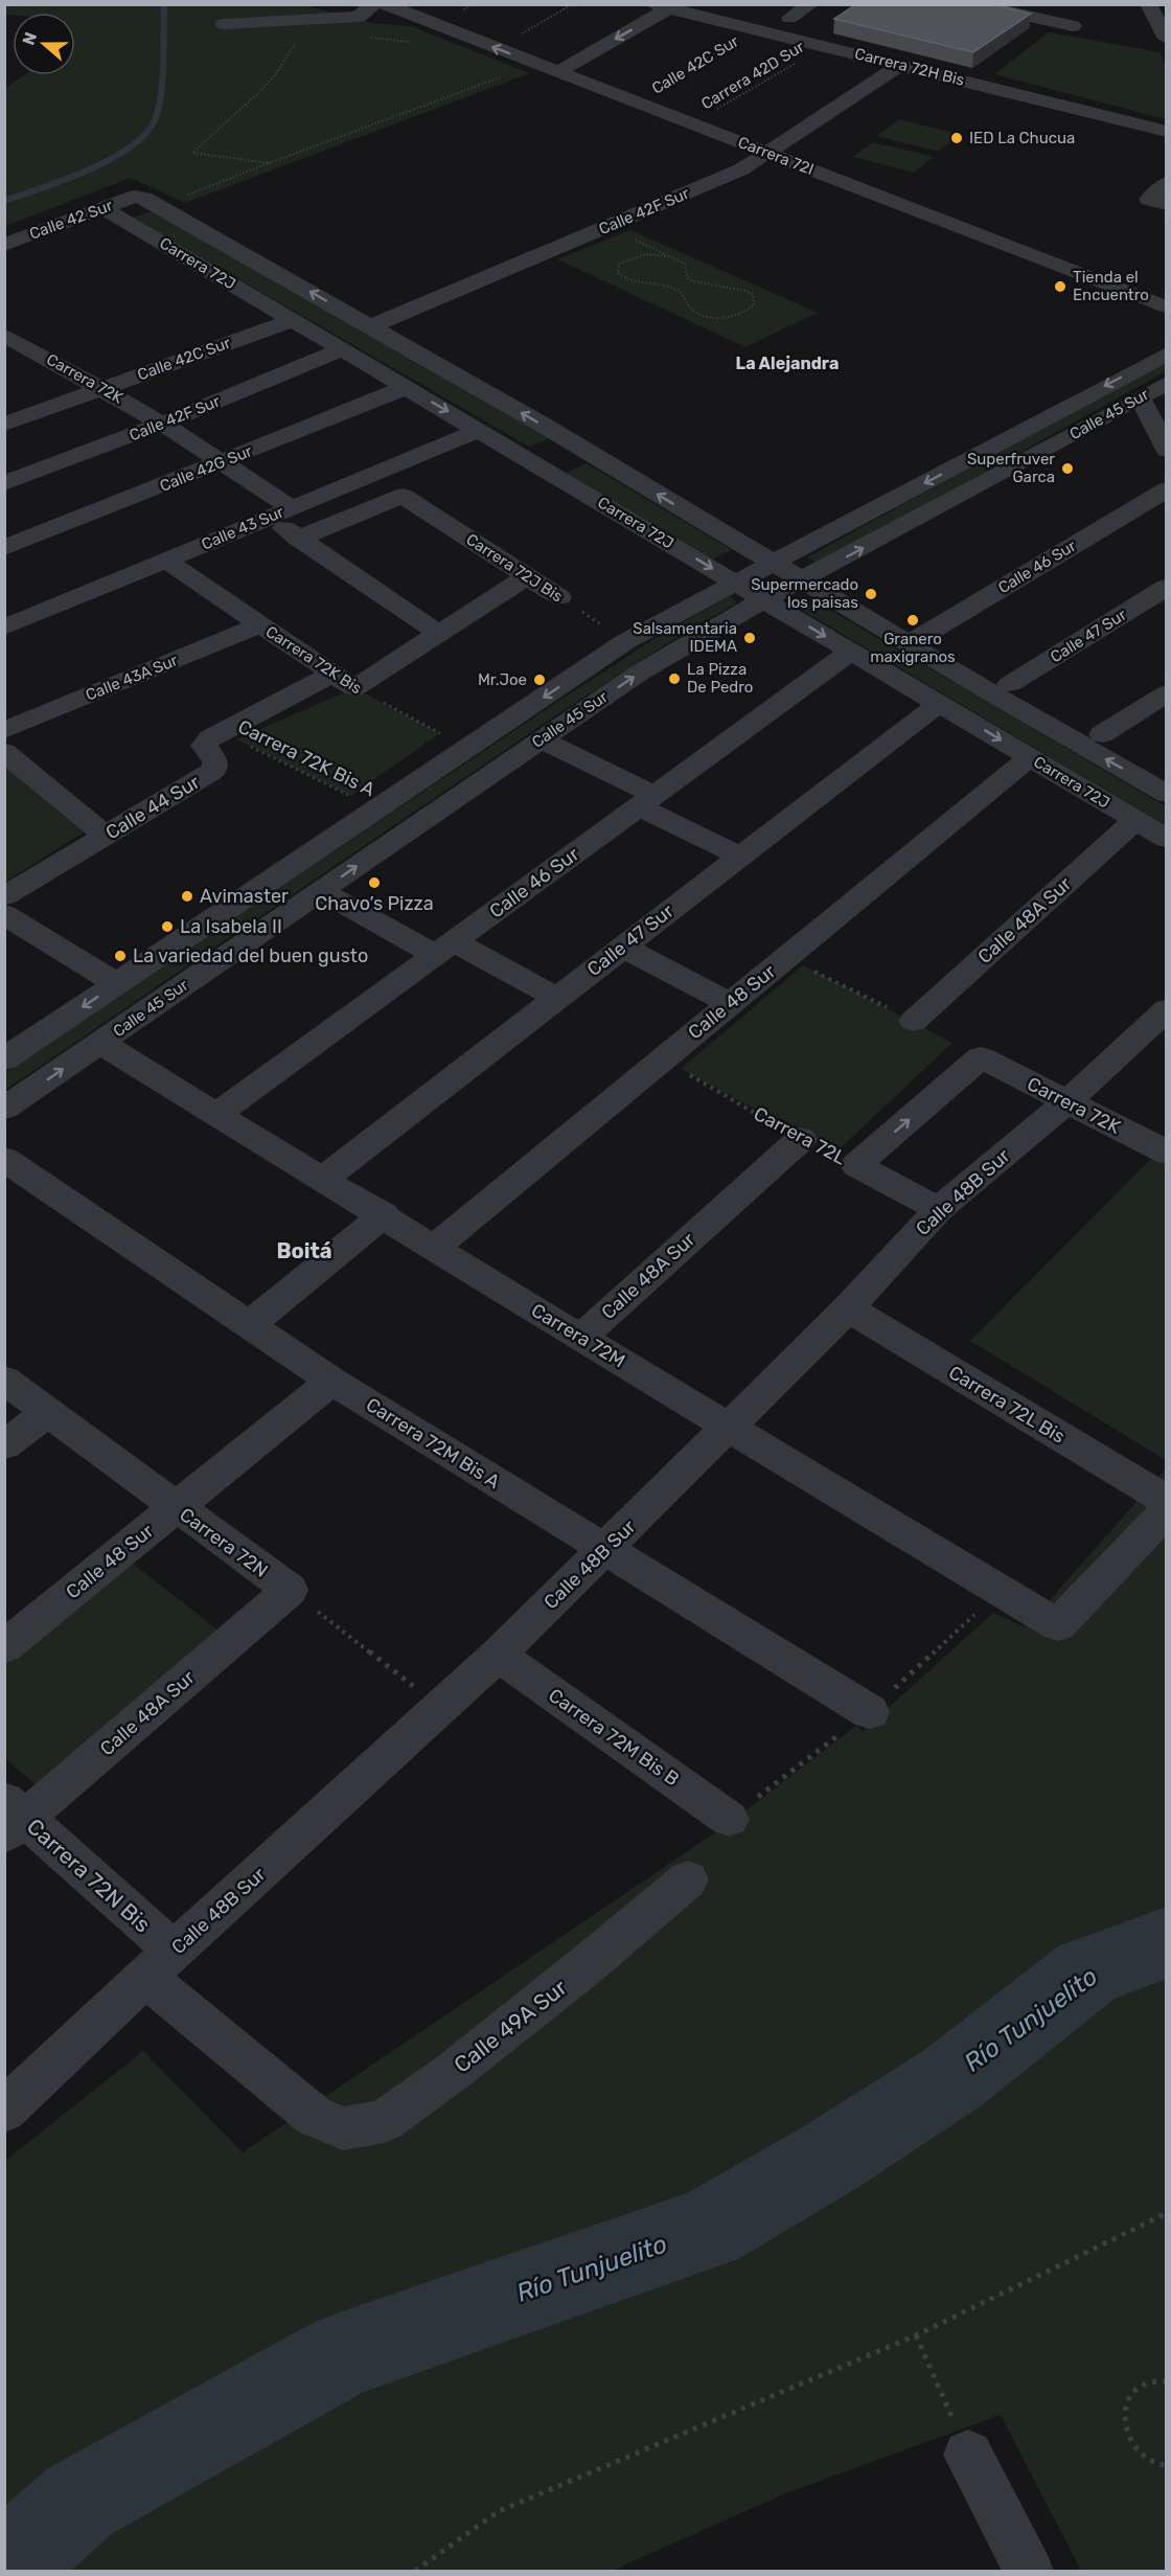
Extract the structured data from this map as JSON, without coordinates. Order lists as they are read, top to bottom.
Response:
{
  "streets": {
    "street": [
      "Calle 42C Sur",
      "Carrera 72H Bis",
      "Carrera 72I",
      "Calle 42F Sur",
      "Calle 42 Sur",
      "Carrera 72J",
      "Carrera 72K",
      "Calle 45 Sur",
      "Calle 42G Sur",
      "Calle 43 Sur",
      "Calle 46 Sur",
      "Carrera 72J Bis",
      "Calle 47 Sur",
      "Carrera 72K Bis",
      "Calle 43A Sur",
      "Calle 44 Sur",
      "Calle 48A Sur",
      "Calle 48 Sur",
      "Carrera 72L",
      "Calle 48B Sur",
      "Carrera 72M",
      "Carrera 72L Bis",
      "Carrera 72M Bis A",
      "Carrera 72N",
      "Carrera 72M Bis B",
      "Carrera 72N Bis",
      "Calle 49A Sur"
    ],
    "path": ["Carrera 42D Sur", "Carrera 72K Bis A"]
  },
  "crossings": [
    ["Calle 42C Sur", "Carrera 72H Bis"],
    ["Calle 42C Sur", "Carrera 72I"],
    ["Calle 42C Sur", "Carrera 72J"],
    ["Calle 42C Sur", "Carrera 72K"],
    ["Carrera 72H Bis", "Carrera 42D Sur"],
    ["Carrera 72H Bis", "Calle 42F Sur"],
    ["Carrera 42D Sur", "Carrera 72I"],
    ["Carrera 72I", "Calle 42F Sur"],
    ["Calle 42F Sur", "Carrera 72J"],
    ["Calle 42F Sur", "Carrera 72K"],
    ["Calle 42 Sur", "Carrera 72J"],
    ["Carrera 72J", "Calle 45 Sur"],
    ["Carrera 72J", "Calle 42G Sur"],
    ["Carrera 72J", "Calle 43 Sur"],
    ["Carrera 72J", "Calle 46 Sur"],
    ["Carrera 72J", "Calle 47 Sur"],
    ["Carrera 72J", "Calle 48A Sur"],
    ["Carrera 72J", "Calle 48 Sur"],
    ["Carrera 72K", "Calle 42G Sur"],
    ["Carrera 72K", "Calle 43 Sur"],
    ["Carrera 72K", "Carrera 72J Bis"],
    ["Carrera 72K", "Calle 44 Sur"],
    ["Carrera 72K", "Carrera 72L"],
    ["Carrera 72K", "Calle 48B Sur"],
    ["Calle 45 Sur", "Carrera 72J Bis"],
    ["Calle 45 Sur", "Carrera 72K Bis"],
    ["Calle 45 Sur", "Carrera 72K Bis A"],
    ["Calle 45 Sur", "Carrera 72M"],
    ["Calle 43 Sur", "Carrera 72K Bis"],
    ["Calle 46 Sur", "Carrera 72M"],
    ["Carrera 72J Bis", "Calle 44 Sur"],
    ["Calle 47 Sur", "Carrera 72M"],
    ["Carrera 72K Bis", "Calle 43A Sur"],
    ["Carrera 72K Bis", "Calle 44 Sur"],
    ["Carrera 72K Bis A", "Calle 44 Sur"],
    ["Calle 48A Sur", "Carrera 72L"],
    ["Calle 48A Sur", "Carrera 72M"],
    ["Calle 48A Sur", "Carrera 72N"],
    ["Calle 48A Sur", "Carrera 72N Bis"],
    ["Calle 48 Sur", "Carrera 72L"],
    ["Calle 48 Sur", "Carrera 72M"],
    ["Calle 48 Sur", "Carrera 72M Bis A"],
    ["Calle 48 Sur", "Carrera 72N"],
    ["Carrera 72L", "Calle 48B Sur"],
    ["Calle 48B Sur", "Carrera 72M"],
    ["Calle 48B Sur", "Carrera 72L Bis"],
    ["Calle 48B Sur", "Carrera 72M Bis A"],
    ["Calle 48B Sur", "Carrera 72M Bis B"],
    ["Calle 48B Sur", "Carrera 72N Bis"],
    ["Carrera 72N Bis", "Calle 49A Sur"]
  ],
  "districts": ["La Alejandra", "Boitá"],
  "water": ["Río Tunjuelito"],
  "places": [
    "IED La Chucua",
    "Tienda el Encuentro",
    "Superfruver Garca",
    "Supermercado los paisas",
    "Granero maxigranos",
    "Salsamentaria IDEMA",
    "La Pizza De Pedro",
    "Mr.Joe",
    "Chavo’s Pizza",
    "Avimaster",
    "La Isabela II",
    "La variedad del buen gusto"
  ],
  "north": "left"
}
